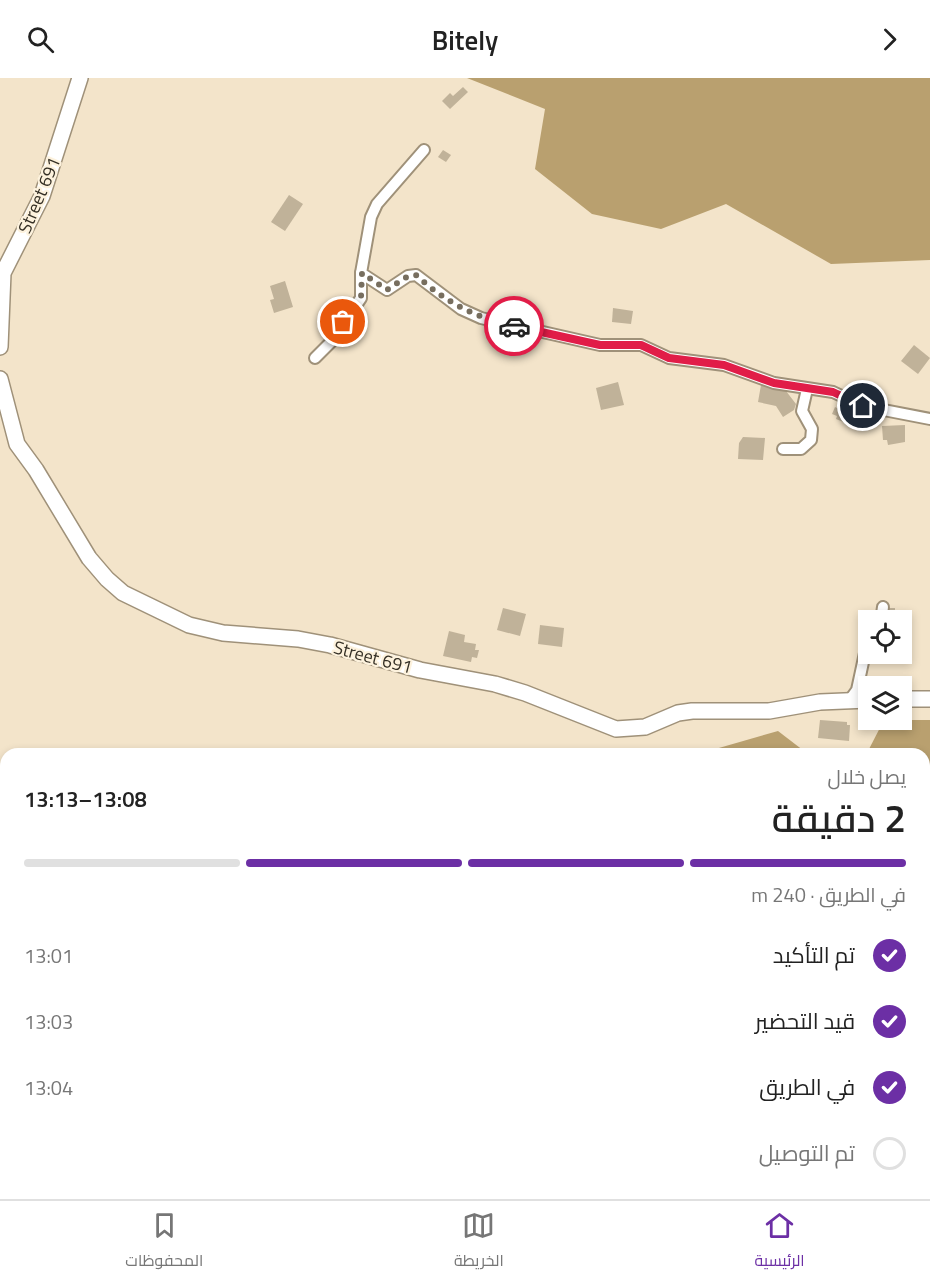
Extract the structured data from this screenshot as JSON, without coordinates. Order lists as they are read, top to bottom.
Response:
{
  "streets": {
    "main road": ["Street 691"]
  },
  "page": {
    "header": "Bitely",
    "heading": ["2 دقيقة", "يصل خلال", "13:08–13:13"],
    "bar": "في الطريق · 240 m",
    "list": [
      ["تم التأكيد", "13:01"],
      ["قيد التحضير", "13:03"],
      ["في الطريق", "13:04"],
      "تم التوصيل"
    ],
    "tabs": ["الرئيسية", "الخريطة", "المحفوظات"]
  }
}
